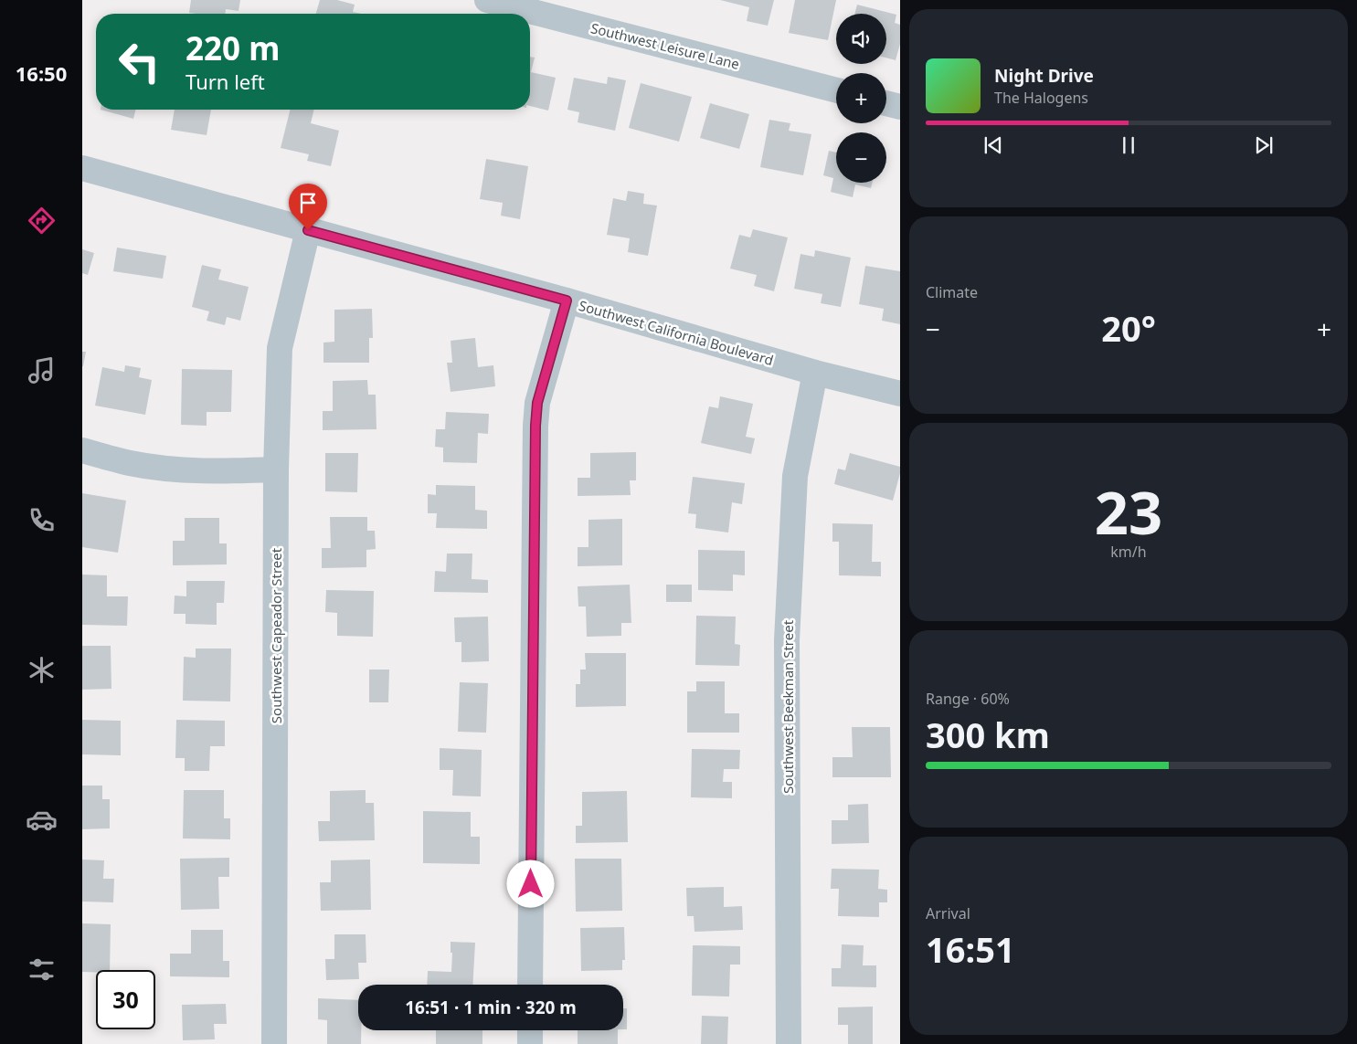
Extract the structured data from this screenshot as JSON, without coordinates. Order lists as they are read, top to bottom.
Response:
{
  "streets": {
    "street": [
      "Southwest Leisure Lane",
      "Southwest California Boulevard",
      "Southwest Capeador Street",
      "Southwest Beekman Street"
    ]
  },
  "crossings": [
    ["Southwest California Boulevard", "Southwest Capeador Street"],
    ["Southwest California Boulevard", "Southwest Beekman Street"]
  ],
  "page": {
    "tabs": "16:50",
    "map_buttons": ["+", "−"],
    "turn": ["220 m", "Turn left"],
    "song": ["Night Drive", "The Halogens"],
    "tile": [
      "Climate",
      ["23", "km/h"],
      ["Range · 60%", "300 km"],
      ["Arrival", "16:51"]
    ],
    "heat": ["−", "20°", "+"],
    "limit": "30",
    "trip": "16:51 · 1 min · 320 m"
  }
}
